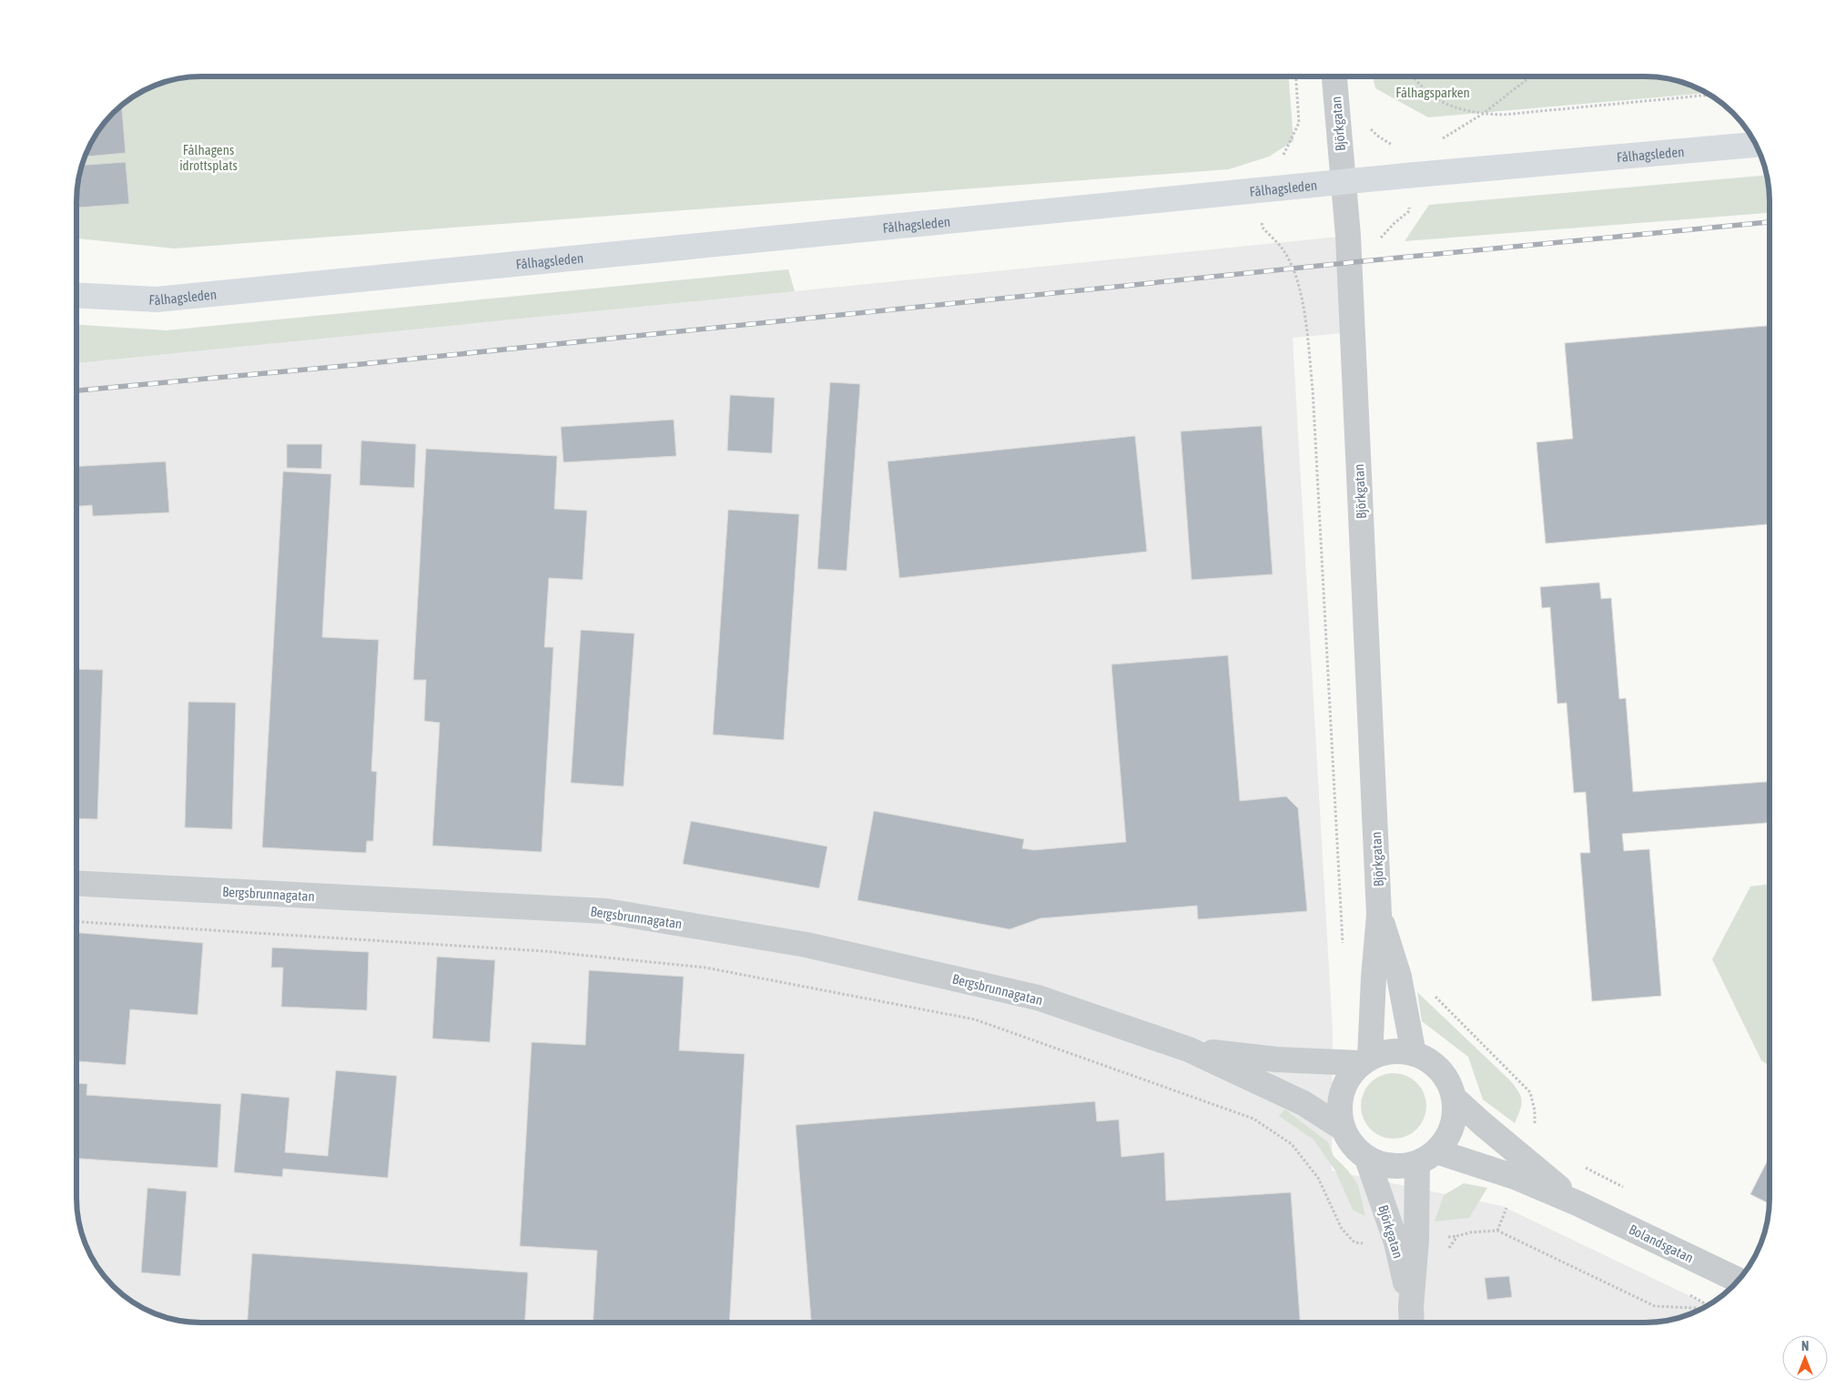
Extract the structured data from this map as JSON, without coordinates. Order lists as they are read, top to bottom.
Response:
{
  "streets": {
    "main road": ["Fålhagsleden"],
    "street": ["Björkgatan", "Bergsbrunnagatan", "Bolandsgatan"]
  },
  "crossings": [
    ["Björkgatan", "Fålhagsleden"],
    ["Björkgatan", "Bergsbrunnagatan"],
    ["Björkgatan", "Bolandsgatan"],
    ["Bergsbrunnagatan", "Bolandsgatan"]
  ],
  "parks": ["Fålhagsparken", "Fålhagens idrottsplats"],
  "north": "top"
}
